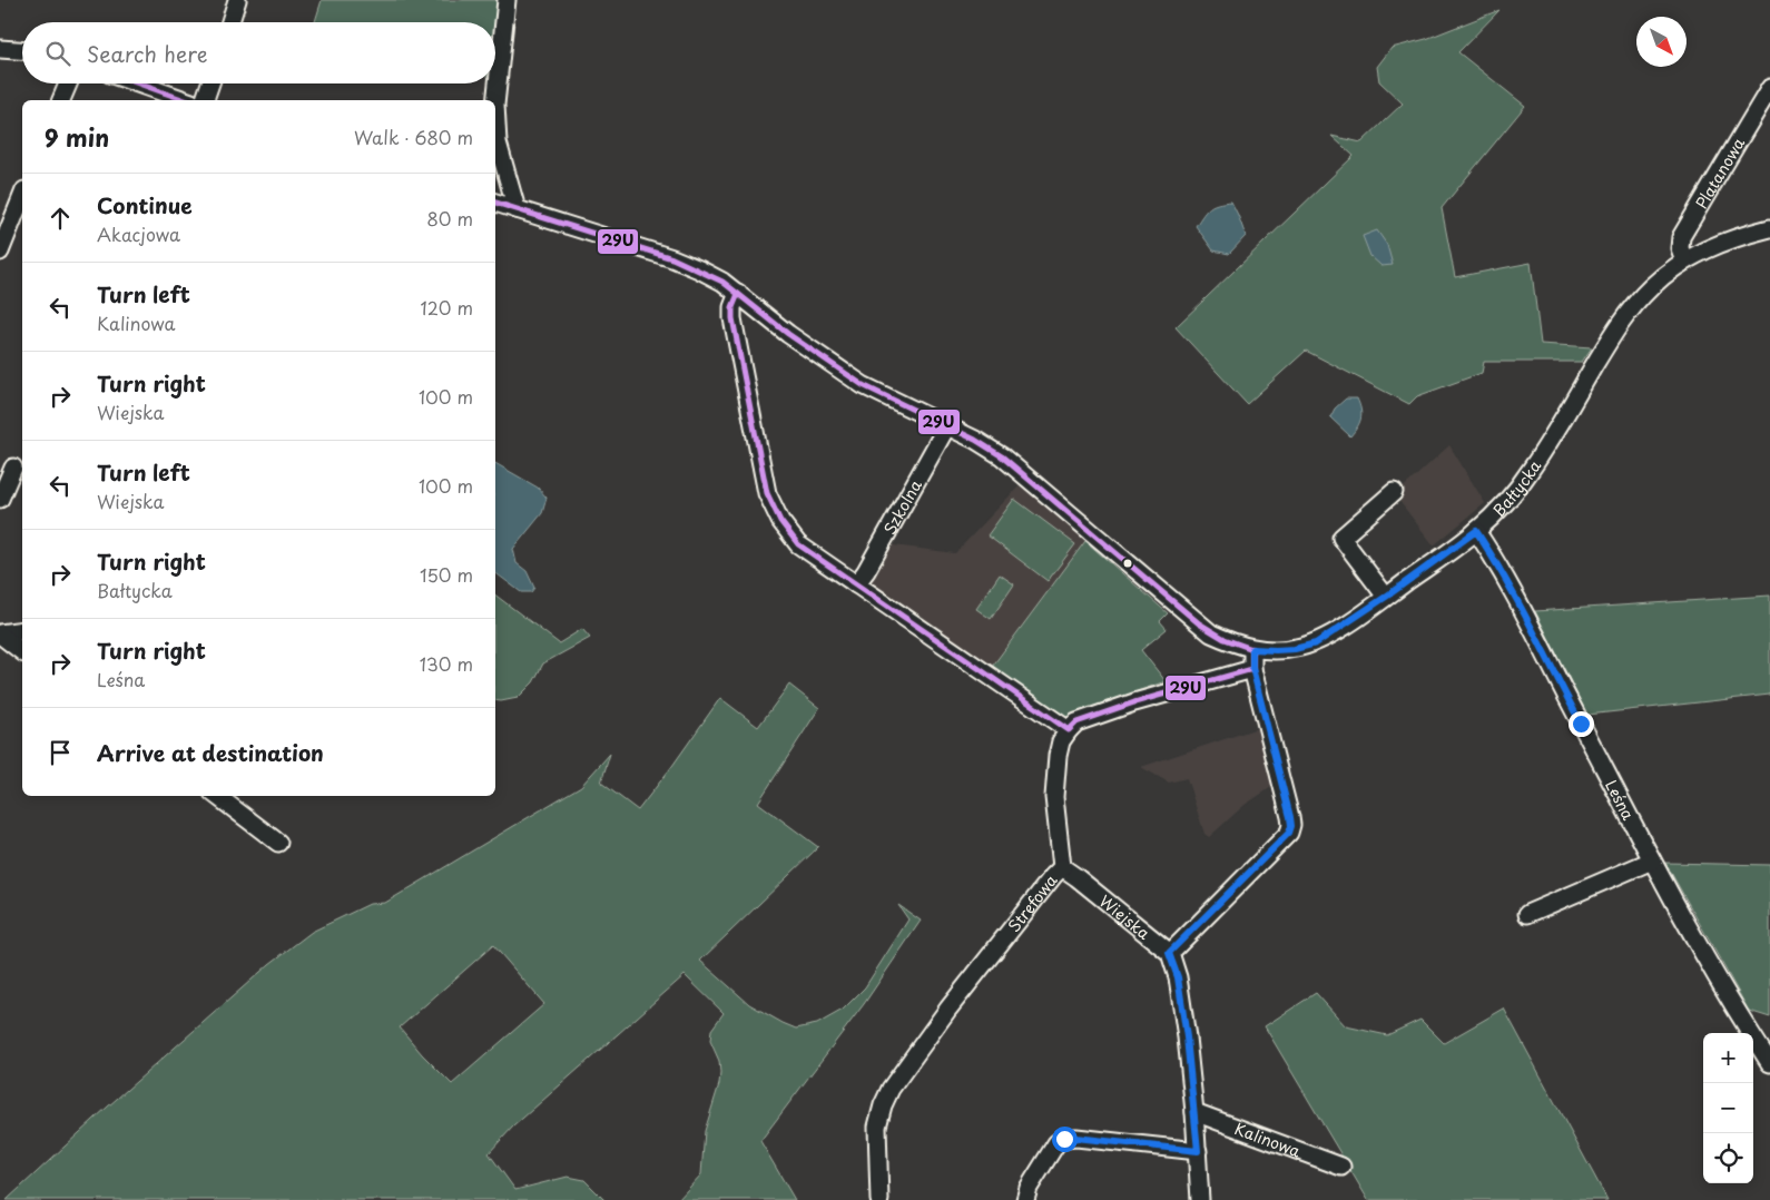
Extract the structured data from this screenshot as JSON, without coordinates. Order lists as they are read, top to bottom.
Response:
{
  "streets": {
    "street": [
      "Platanowa",
      "Bałtycka",
      "Szkolna",
      "Leśna",
      "Strefowa",
      "Wiejska",
      "Kalinowa"
    ]
  },
  "crossings": [
    ["Platanowa", "Bałtycka"],
    ["Bałtycka", "Szkolna"],
    ["Bałtycka", "Leśna"],
    ["Strefowa", "Wiejska"]
  ],
  "lines": ["transit line 29U"],
  "north": "bottom right",
  "page": {
    "search": "Search here",
    "heading": ["9 min", "Walk · 680 m"],
    "list": [
      ["Continue", "Akacjowa", "80 m"],
      ["Turn left", "Kalinowa", "120 m"],
      ["Turn right", "Wiejska", "100 m"],
      ["Turn left", "Wiejska", "100 m"],
      ["Turn right", "Bałtycka", "150 m"],
      ["Turn right", "Leśna", "130 m"],
      "Arrive at destination"
    ],
    "map_buttons": ["+", "−"]
  }
}
